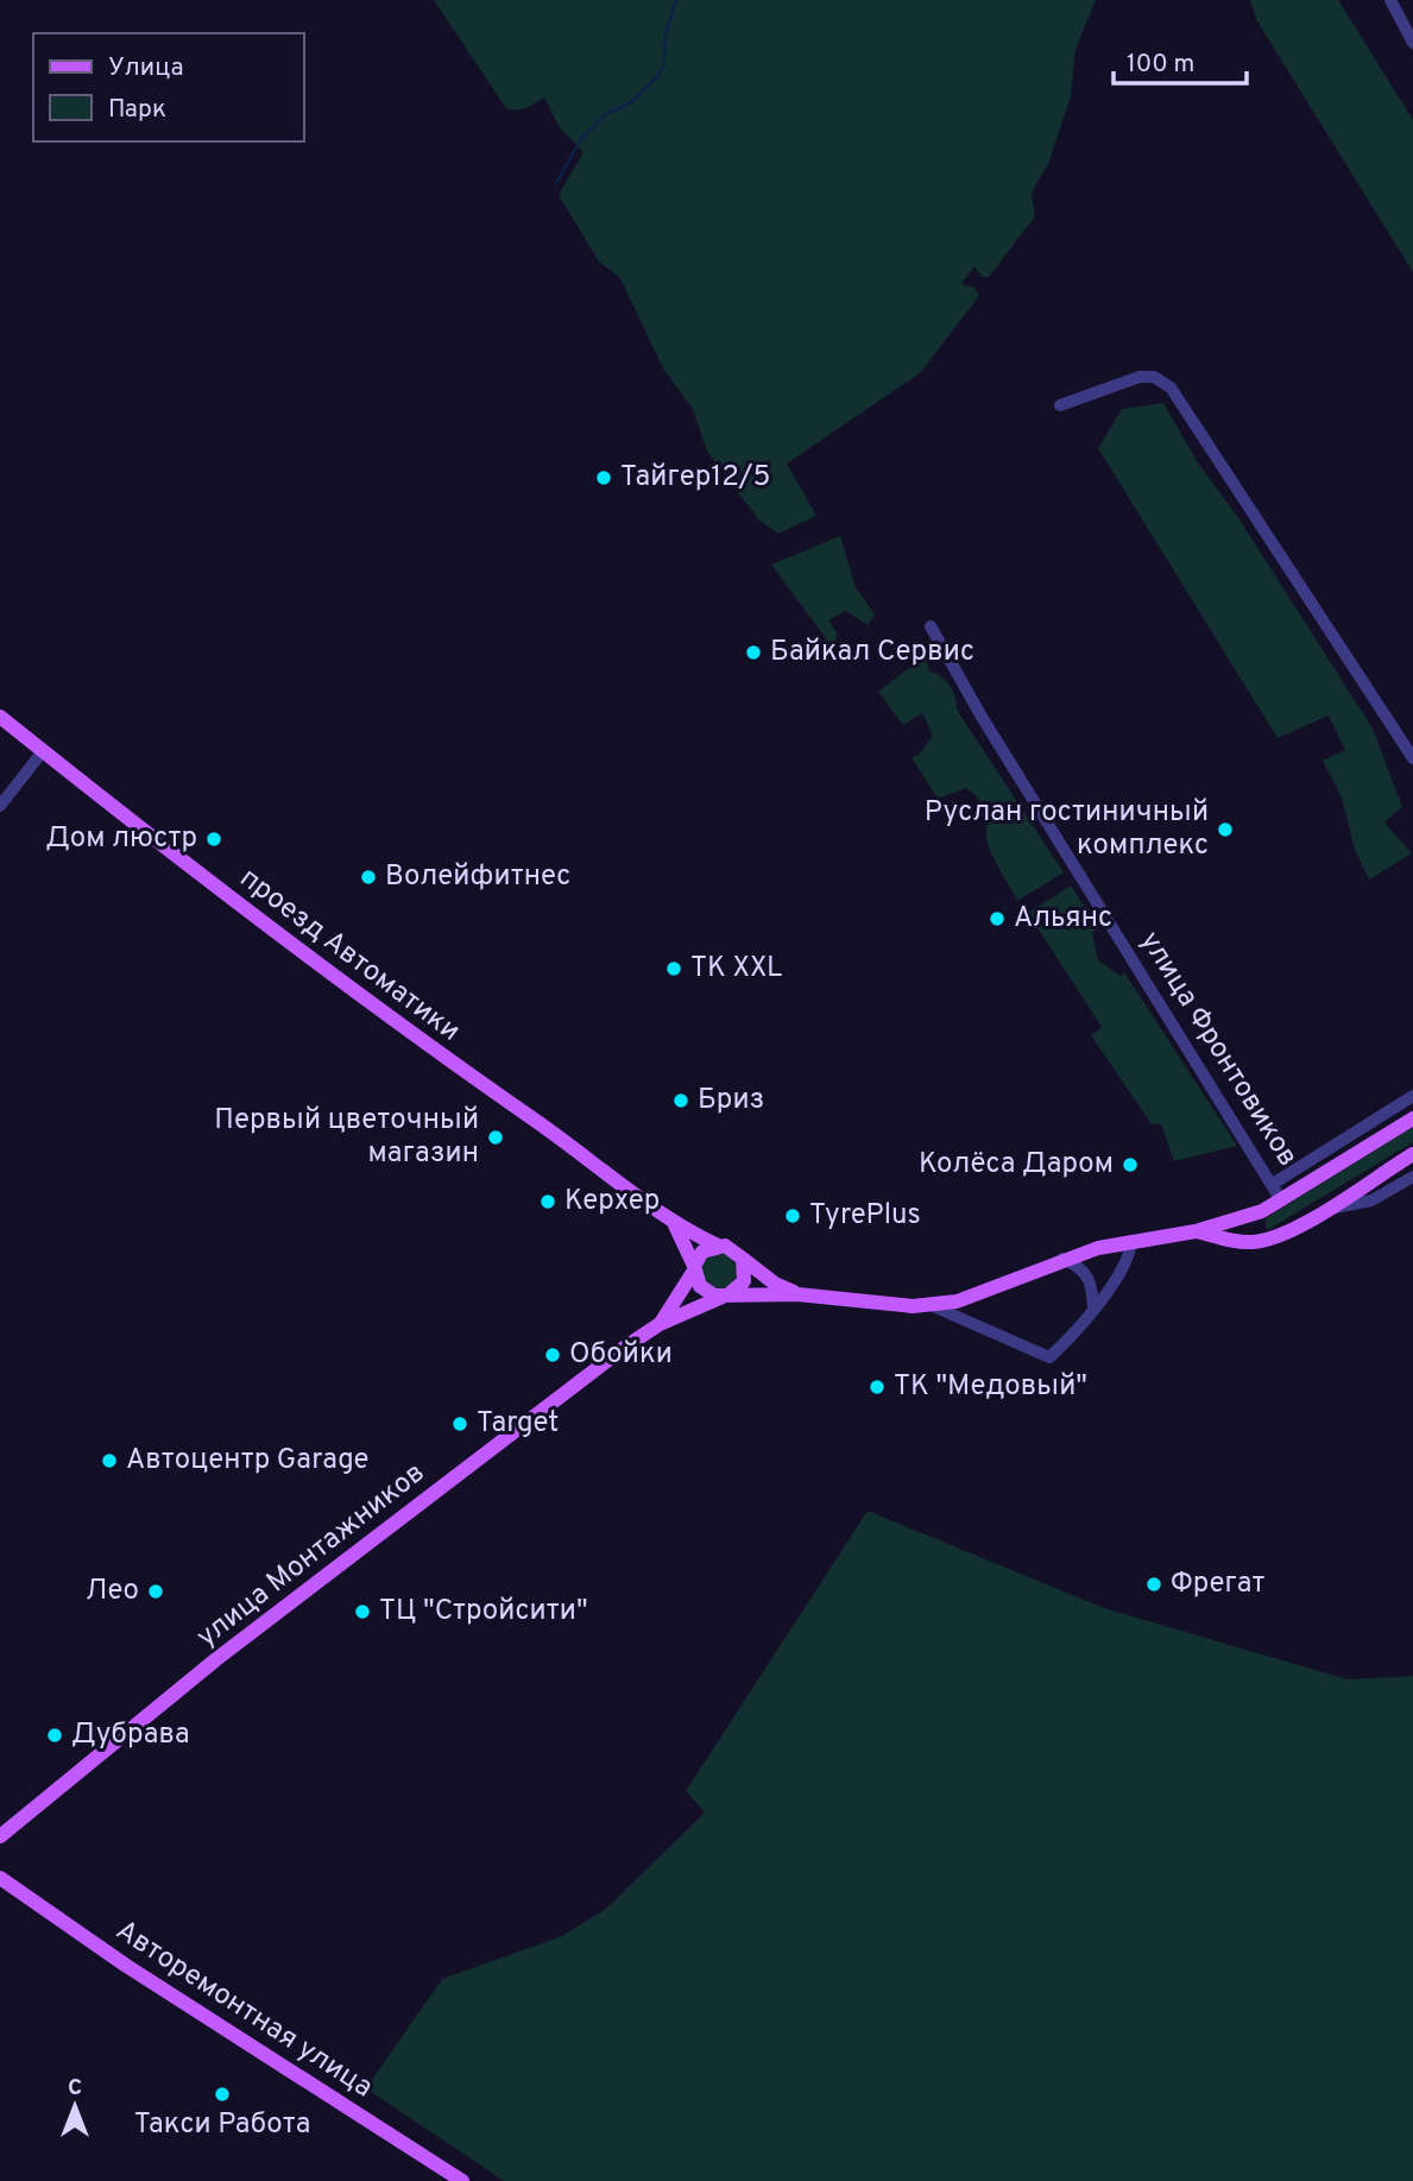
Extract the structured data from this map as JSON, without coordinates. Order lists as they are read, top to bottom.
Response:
{
  "streets": {
    "main road": ["проезд Автоматики", "улица Монтажников", "Авторемонтная улица"],
    "street": ["улица Фронтовиков"]
  },
  "crossings": [
    ["проезд Автоматики", "улица Монтажников"],
    ["улица Фронтовиков", "улица Монтажников"]
  ],
  "places": [
    "Тайгер12/5",
    "Байкал Сервис",
    "Руслан гостиничный комплекс",
    "Дом люстр",
    "Волейфитнес",
    "Альянс",
    "ТК XXL",
    "Бриз",
    "Первый цветочный магазин",
    "Колёса Даром",
    "Керхер",
    "TyrePlus",
    "Обойки",
    "ТК \"Медовый\"",
    "Target",
    "Автоцентр Garage",
    "Фрегат",
    "Лео",
    "ТЦ \"Стройсити\"",
    "Дубрава",
    "Такси Работа"
  ],
  "legend": ["Улица", "Парк"],
  "scale_bar": "100 m",
  "north": "top"
}
